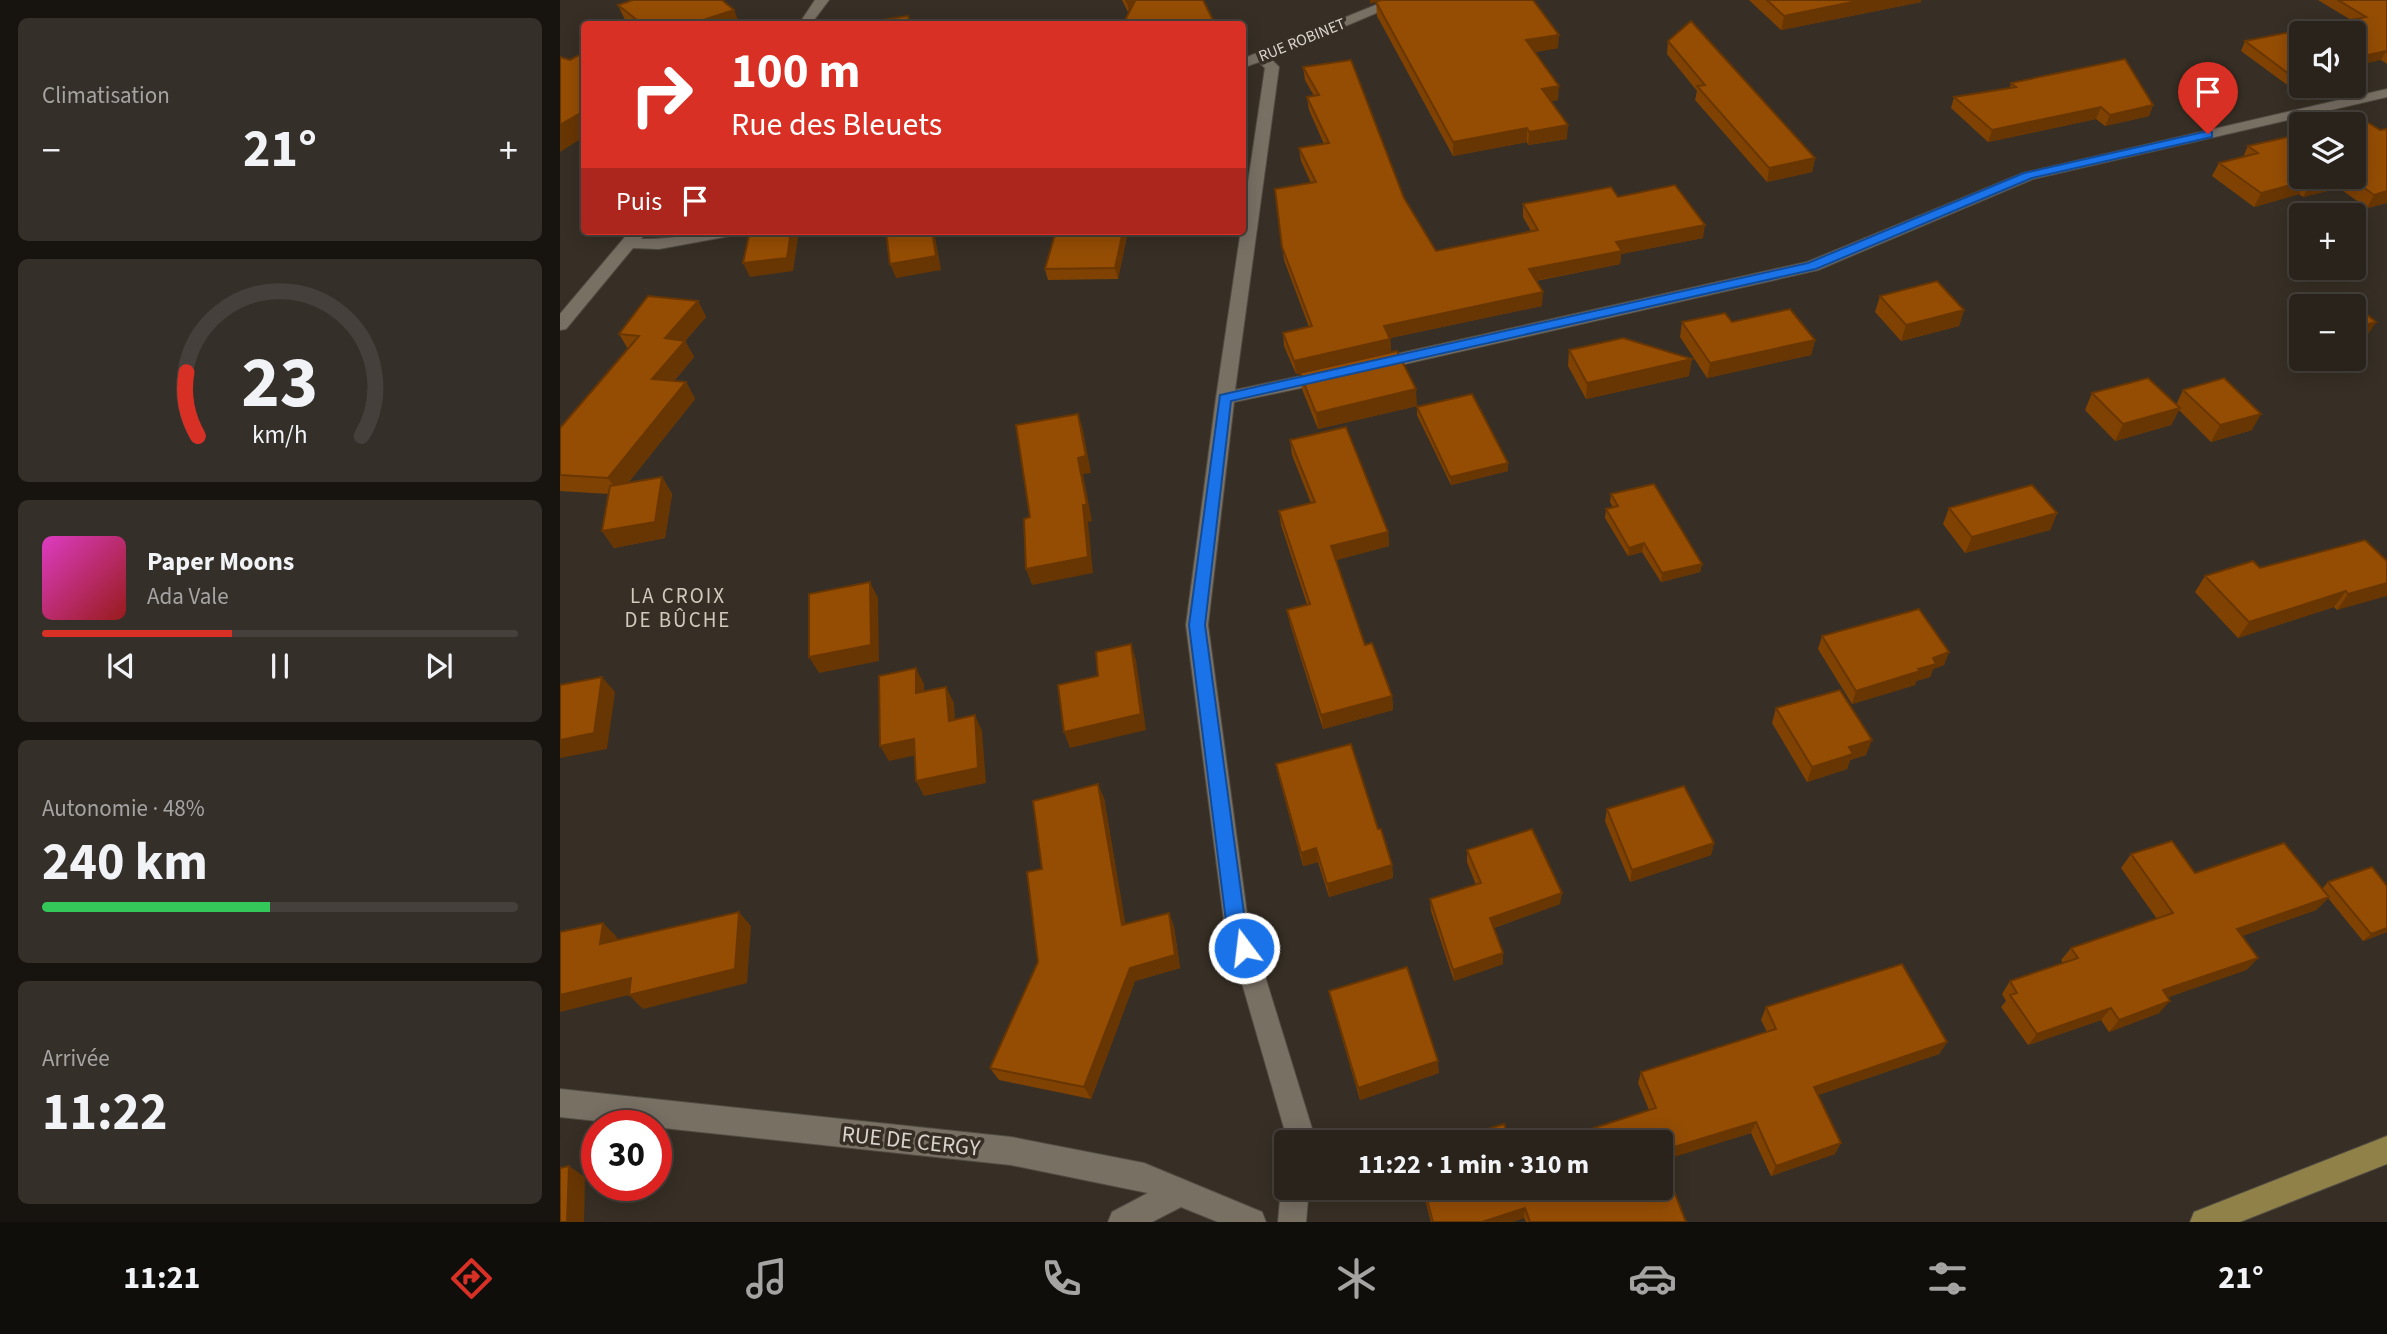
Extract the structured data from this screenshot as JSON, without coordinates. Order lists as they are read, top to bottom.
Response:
{
  "streets": {
    "street": ["RUE ROBINET", "RUE DE CERGY"]
  },
  "districts": ["LA CROIX DE BÛCHE"],
  "page": {
    "tile": [
      "Climatisation",
      ["Autonomie · 48%", "240 km"],
      ["Arrivée", "11:22"]
    ],
    "map_buttons": ["+", "−"],
    "turn": ["100 m", "Rue des Bleuets"],
    "heat": ["−", "21°", "+"],
    "then": "Puis",
    "song": ["Paper Moons", "Ada Vale"],
    "limit": "30",
    "trip": "11:22 · 1 min · 310 m",
    "tabs": ["11:21", "21°"],
    "gauge": ["23", "km/h"]
  }
}
